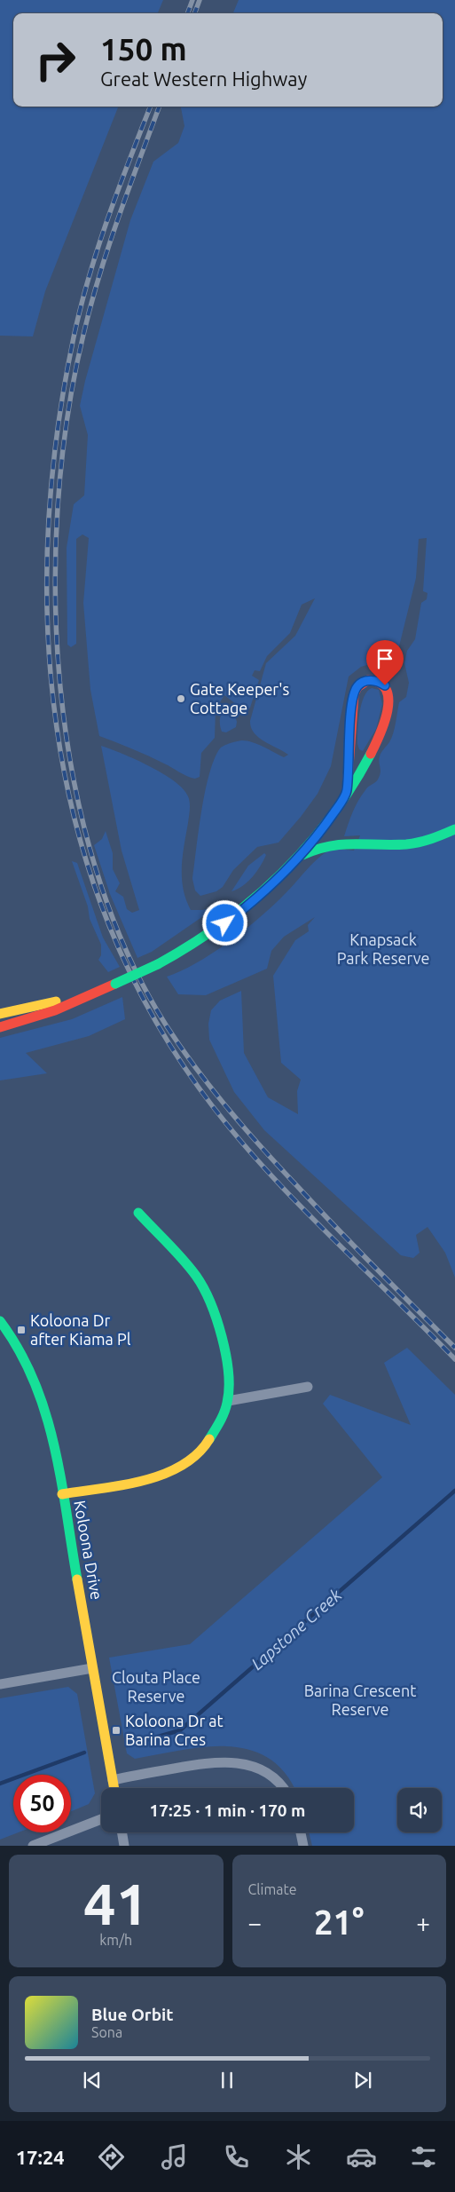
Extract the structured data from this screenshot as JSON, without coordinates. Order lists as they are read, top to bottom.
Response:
{
  "streets": {
    "street": ["Koloona Drive"]
  },
  "water": ["Lapstone Creek"],
  "parks": ["Knapsack Park Reserve", "Clouta Place Reserve", "Barina Crescent Reserve"],
  "places": {
    "other": ["Gate Keeper's Cottage"],
    "transit": ["Koloona Dr after Kiama Pl", "Koloona Dr at Barina Cres"]
  },
  "page": {
    "turn": ["150 m", "Great Western Highway"],
    "limit": "50",
    "trip": "17:25 · 1 min · 170 m",
    "tile": [
      ["41", "km/h"],
      "Climate"
    ],
    "heat": ["−", "21°", "+"],
    "song": ["Blue Orbit", "Sona"],
    "tabs": "17:24"
  }
}
